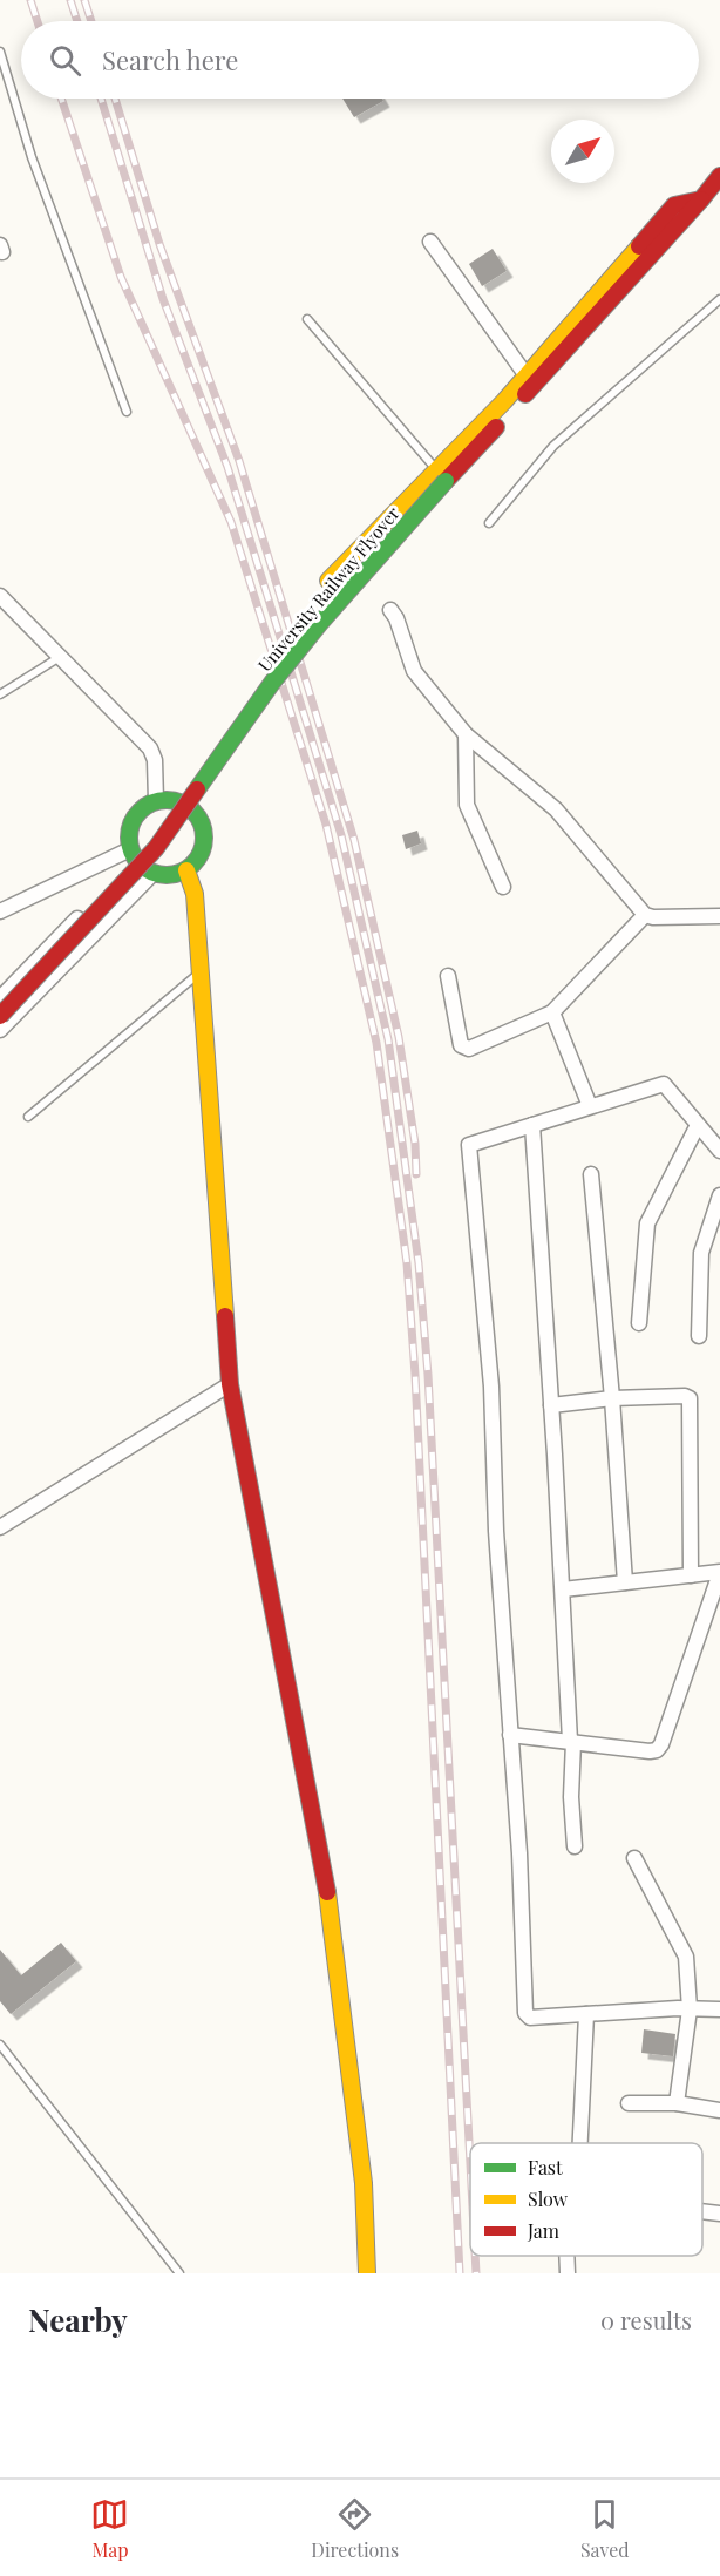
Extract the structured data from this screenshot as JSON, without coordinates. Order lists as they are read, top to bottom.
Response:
{
  "streets": {
    "street": ["University Railway Flyover"]
  },
  "legend": ["Fast", "Slow", "Jam"],
  "north": "top right",
  "page": {
    "search": "Search here",
    "heading": ["Nearby", "0 results"],
    "nav": ["Map", "Directions", "Saved"]
  }
}
